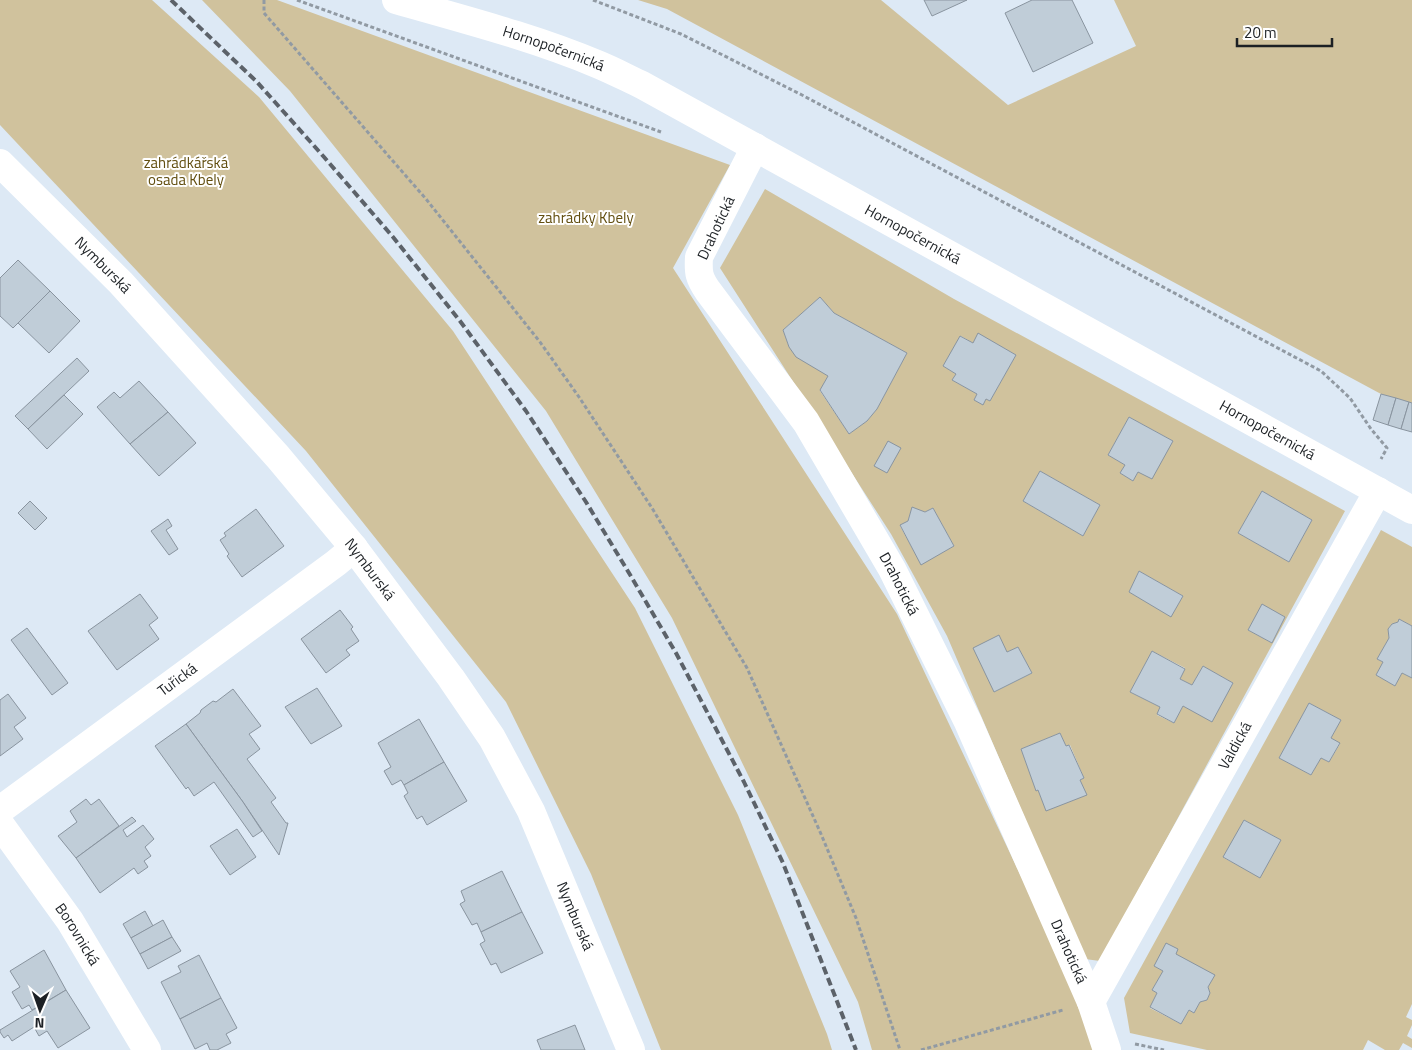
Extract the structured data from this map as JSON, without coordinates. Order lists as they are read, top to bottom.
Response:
{
  "streets": {
    "street": [
      "Hornopočernická",
      "Drahotická",
      "Nymburská",
      "Tuřická",
      "Valdická",
      "Borovnická"
    ]
  },
  "crossings": [
    ["Hornopočernická", "Drahotická"],
    ["Hornopočernická", "Valdická"],
    ["Drahotická", "Valdická"],
    ["Nymburská", "Tuřická"]
  ],
  "parks": ["zahrádkářská osada Kbely", "zahrádky Kbely"],
  "scale_bar": "20 m",
  "north": "bottom"
}
